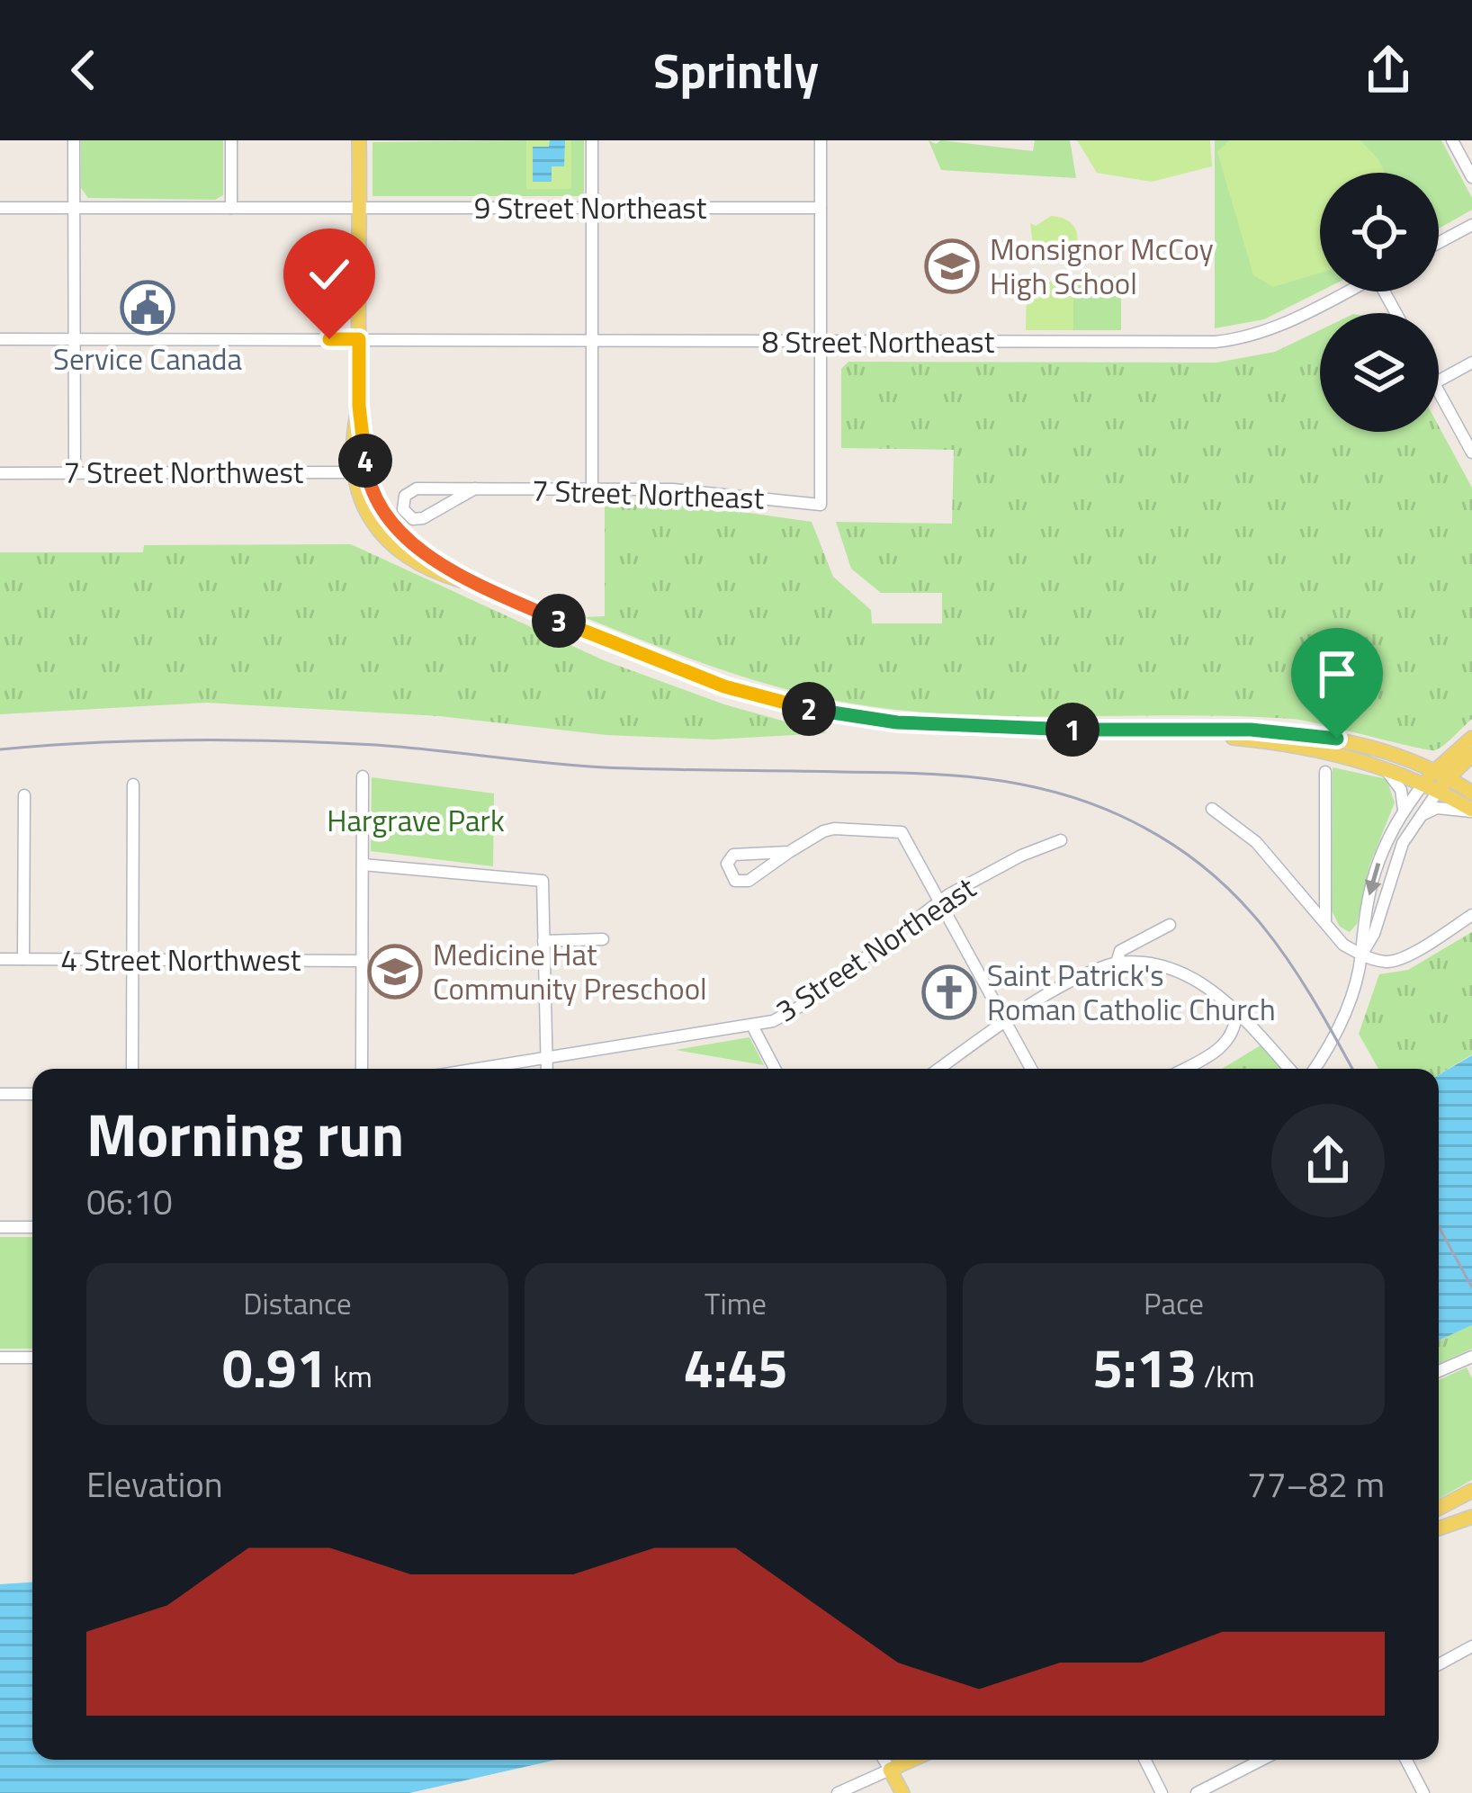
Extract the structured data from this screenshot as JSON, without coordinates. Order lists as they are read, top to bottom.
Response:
{
  "streets": {
    "street": [
      "9 Street Northeast",
      "8 Street Northeast",
      "7 Street Northwest",
      "7 Street Northeast",
      "3 Street Northeast",
      "4 Street Northwest"
    ]
  },
  "crossings": [
    ["8 Street Northeast", "7 Street Northeast"]
  ],
  "parks": ["Hargrave Park"],
  "places": {
    "school or university": ["Monsignor McCoy High School", "Medicine Hat Community Preschool"],
    "public building": ["Service Canada"],
    "church": ["Saint Patrick's Roman Catholic Church"]
  },
  "page": {
    "header": "Sprintly",
    "pins": [
      "4",
      "3",
      "2",
      "1"
    ],
    "heading": ["Morning run", "06:10"],
    "stats": [
      ["Distance", "0.91 km"],
      ["Time", "4:45"],
      ["Pace", "5:13 /km"]
    ],
    "chart": ["Elevation", "77–82 m"]
  }
}
